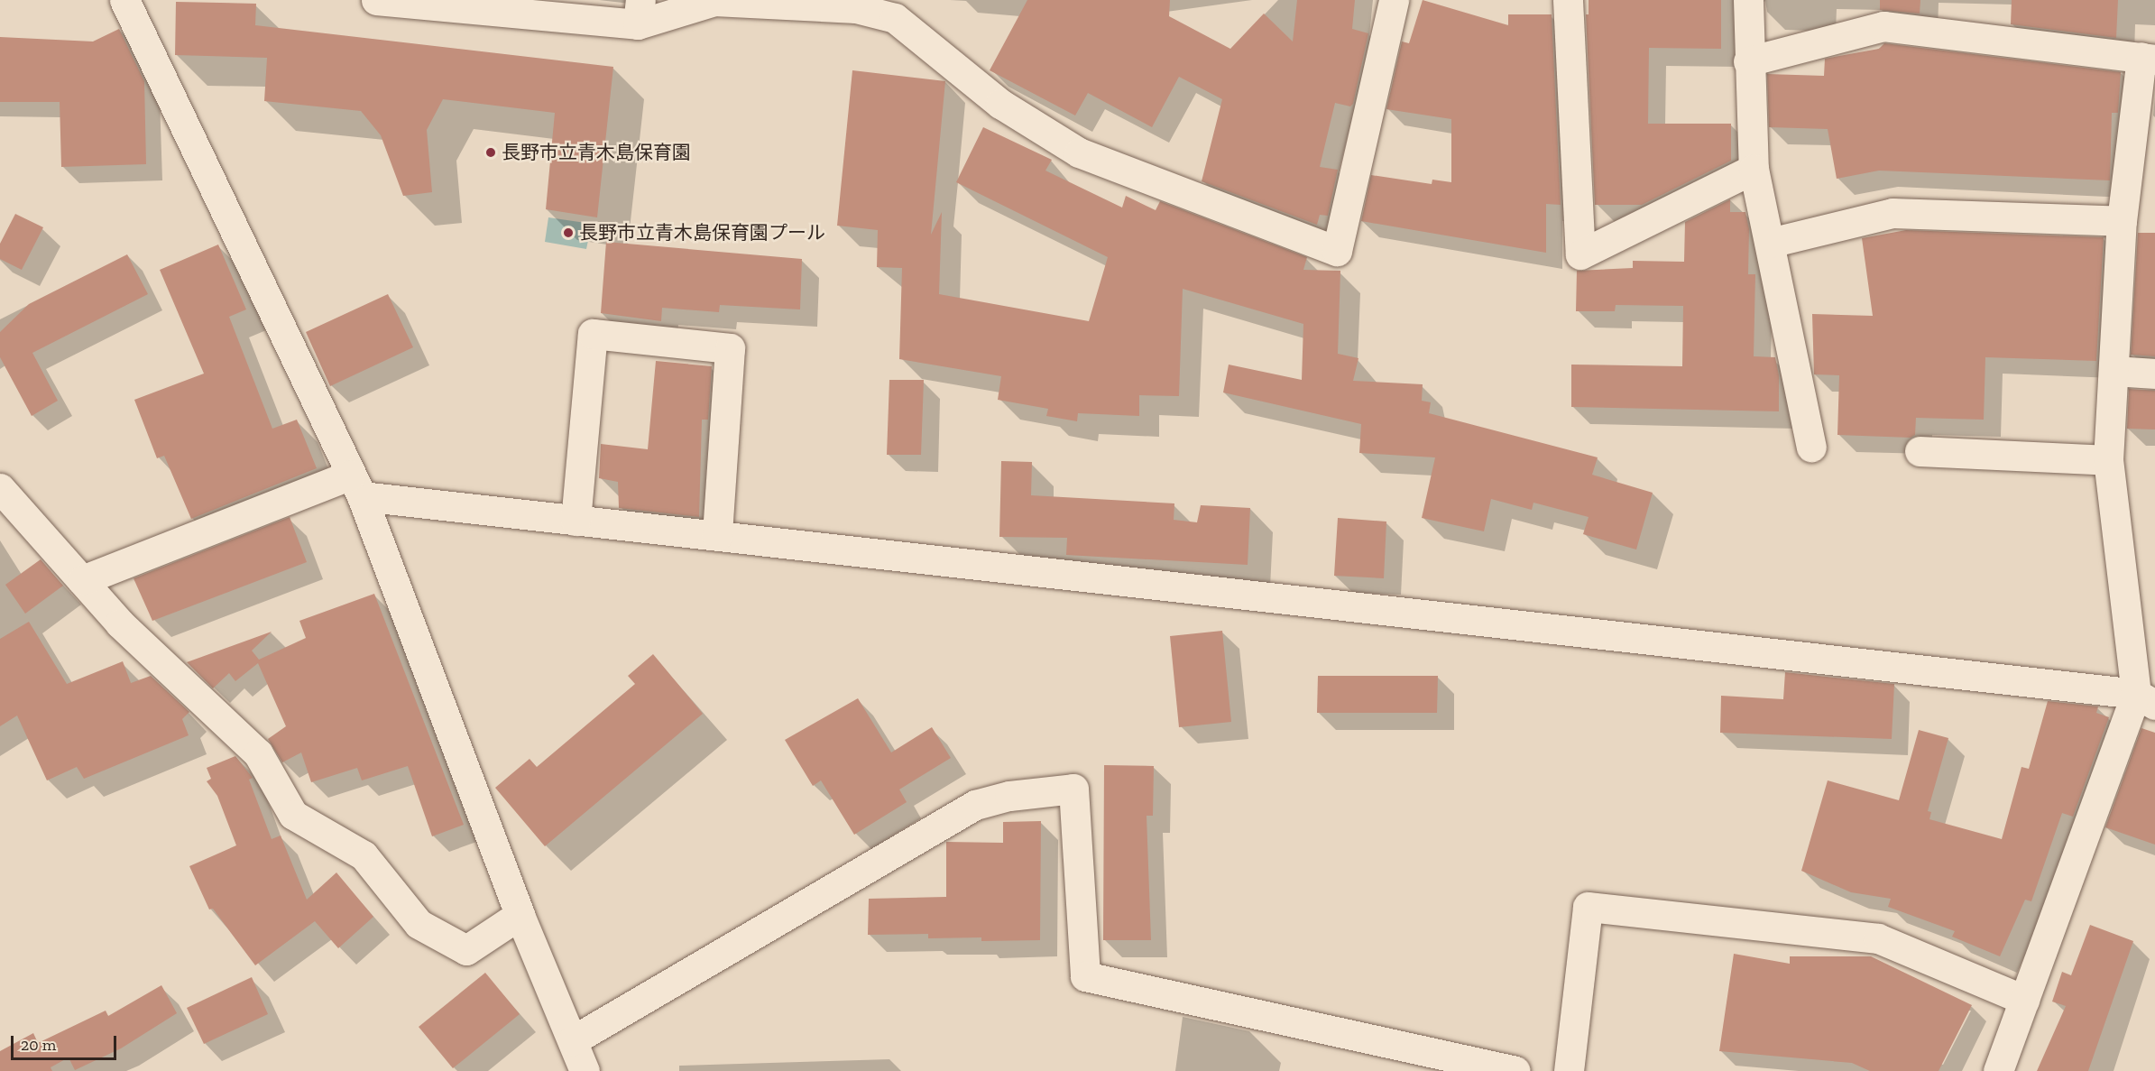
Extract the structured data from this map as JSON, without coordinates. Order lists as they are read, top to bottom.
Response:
{
  "places": ["長野市立青木島保育園", "長野市立青木島保育園プール"],
  "scale_bar": "20 m"
}
